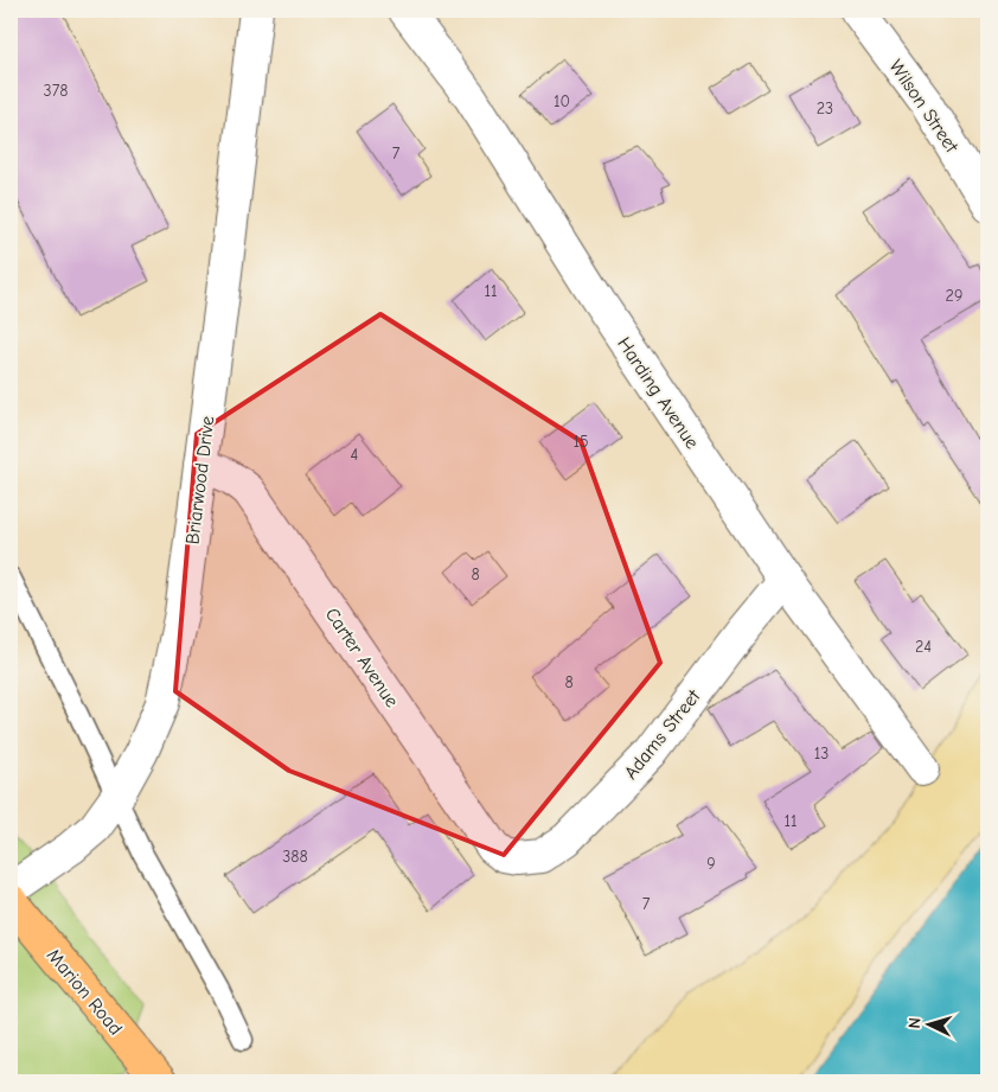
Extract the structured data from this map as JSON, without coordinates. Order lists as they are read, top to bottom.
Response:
{
  "streets": {
    "main road": ["Marion Road"],
    "street": [
      "Wilson Street",
      "Harding Avenue",
      "Briarwood Drive",
      "Carter Avenue",
      "Adams Street"
    ]
  },
  "crossings": [
    ["Harding Avenue", "Adams Street"],
    ["Briarwood Drive", "Carter Avenue"],
    ["Carter Avenue", "Adams Street"]
  ],
  "house_numbers": [
    "378",
    "10",
    "23",
    "7",
    "11",
    "29",
    "15",
    "4",
    "8",
    "24",
    "8",
    "13",
    "11",
    "388",
    "9",
    "7"
  ],
  "north": "left"
}
